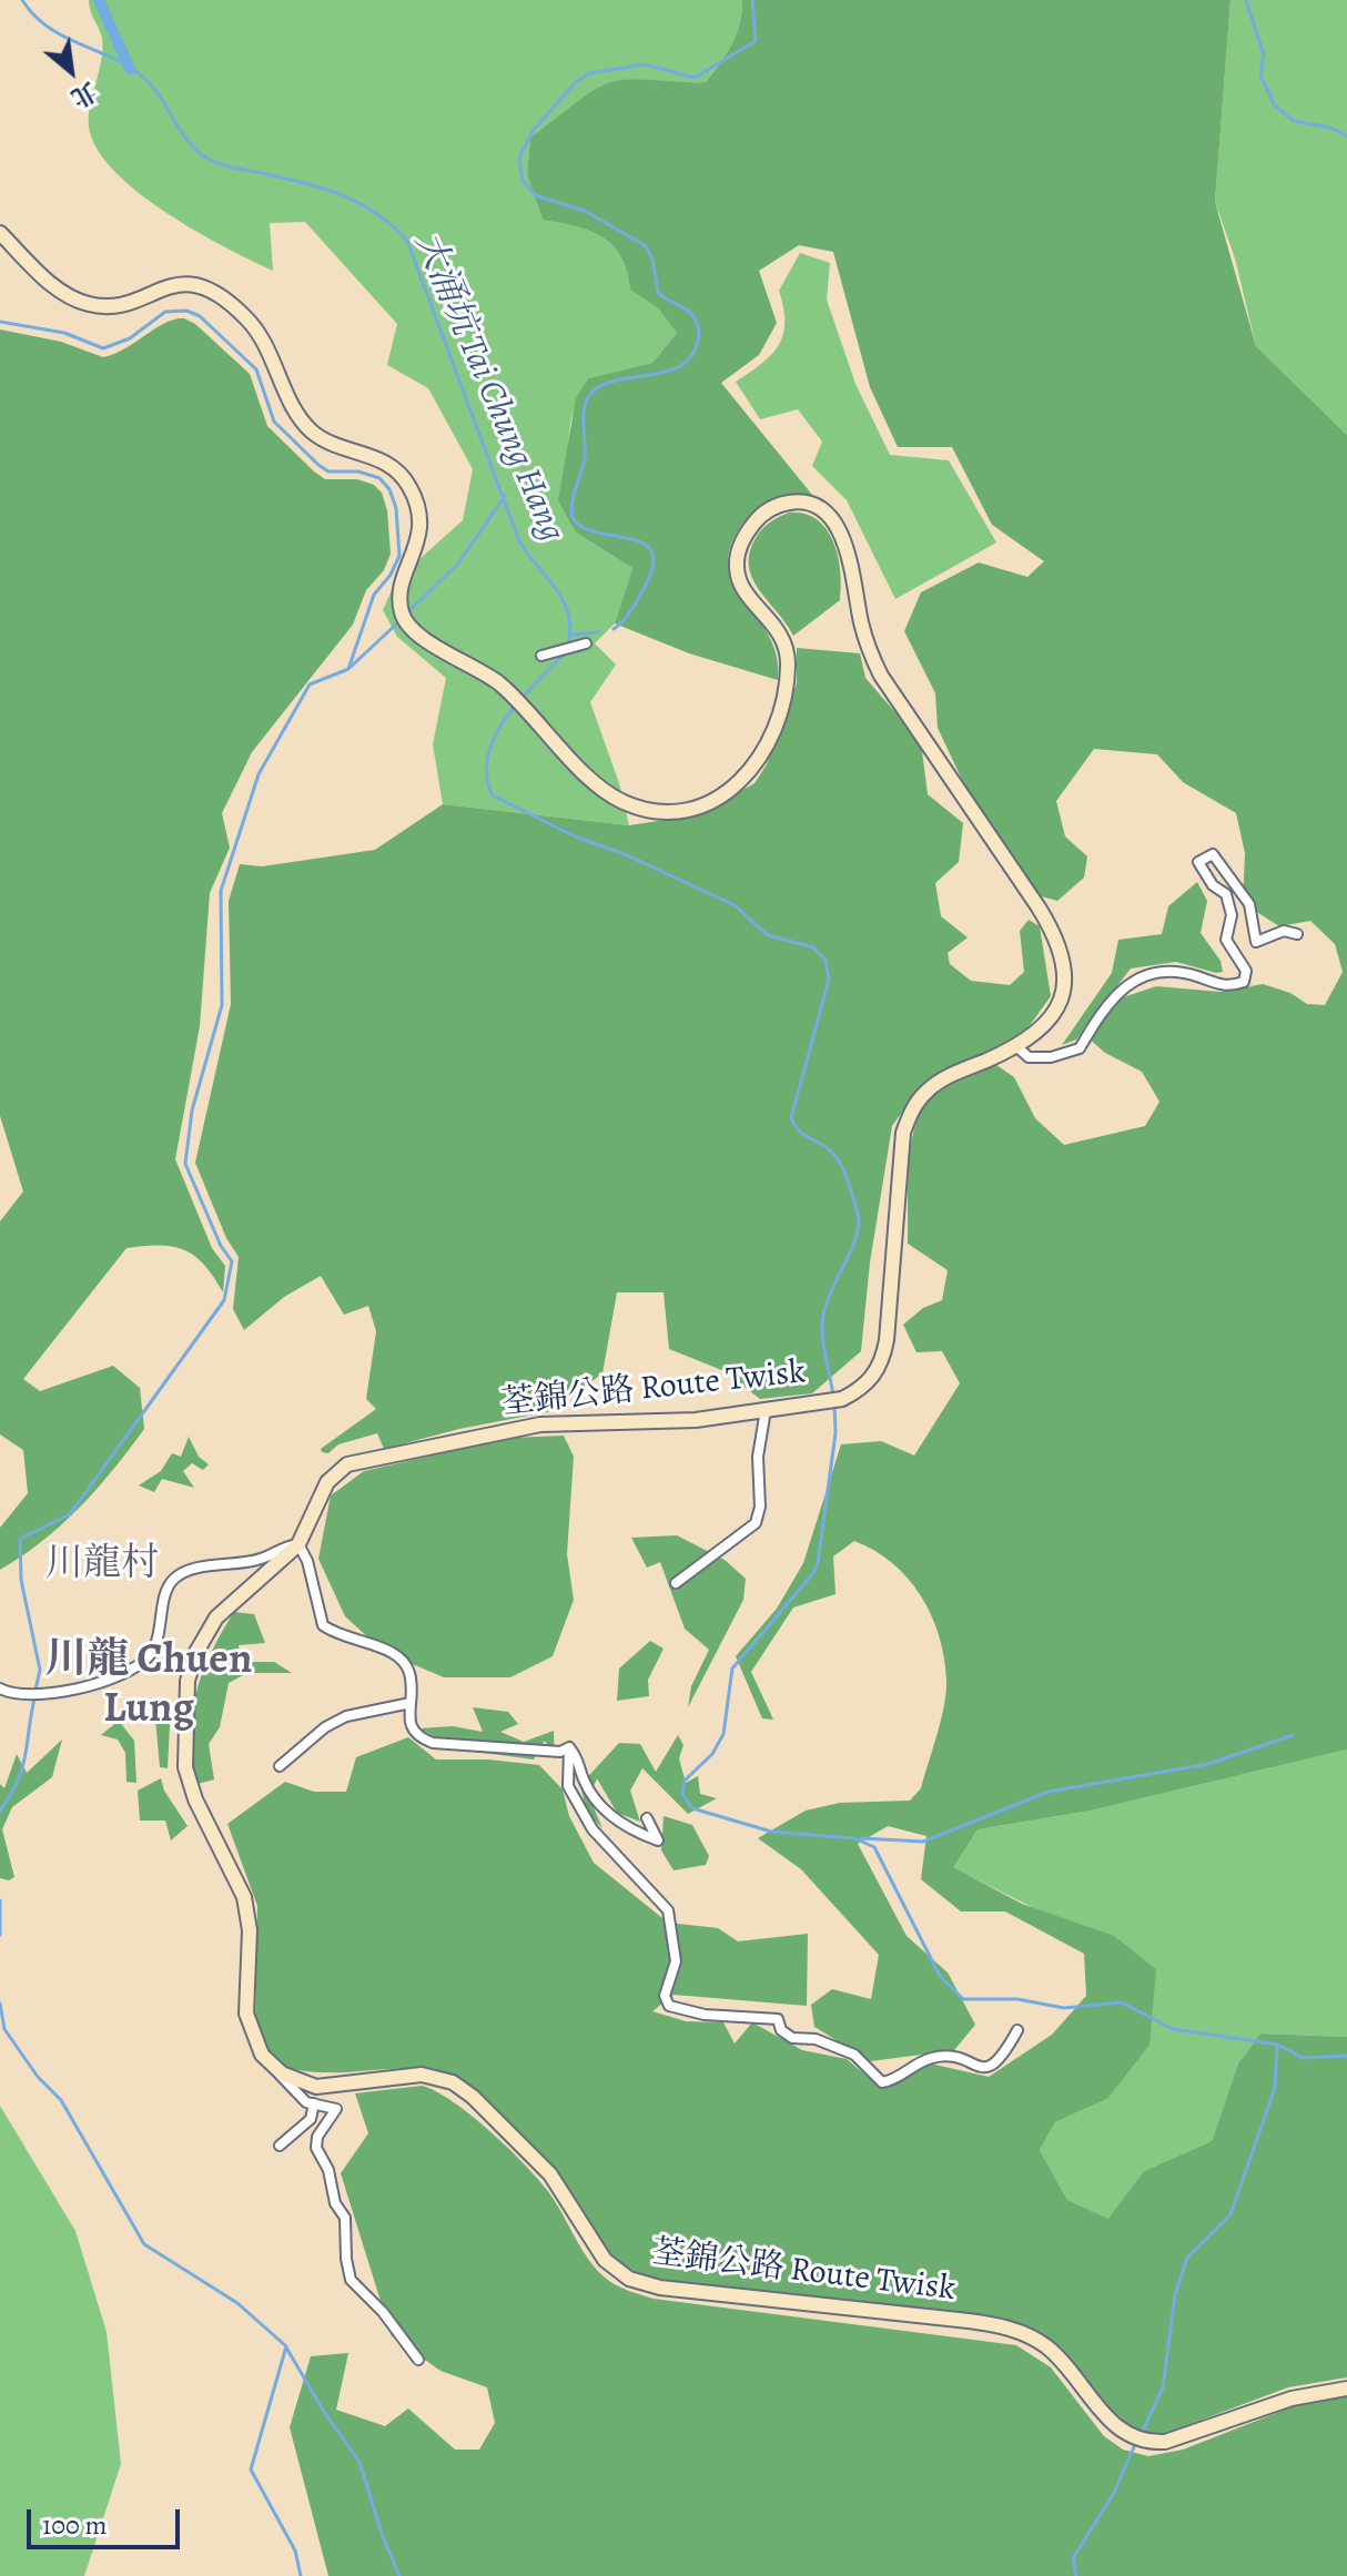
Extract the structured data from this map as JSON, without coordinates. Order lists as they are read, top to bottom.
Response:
{
  "streets": {
    "main road": ["荃錦公路 Route Twisk"]
  },
  "districts": ["川龍村", "川龍 Chuen Lung"],
  "water": ["大涌坑 Tai Chung Hang"],
  "scale_bar": "100 m",
  "north": "bottom right"
}
